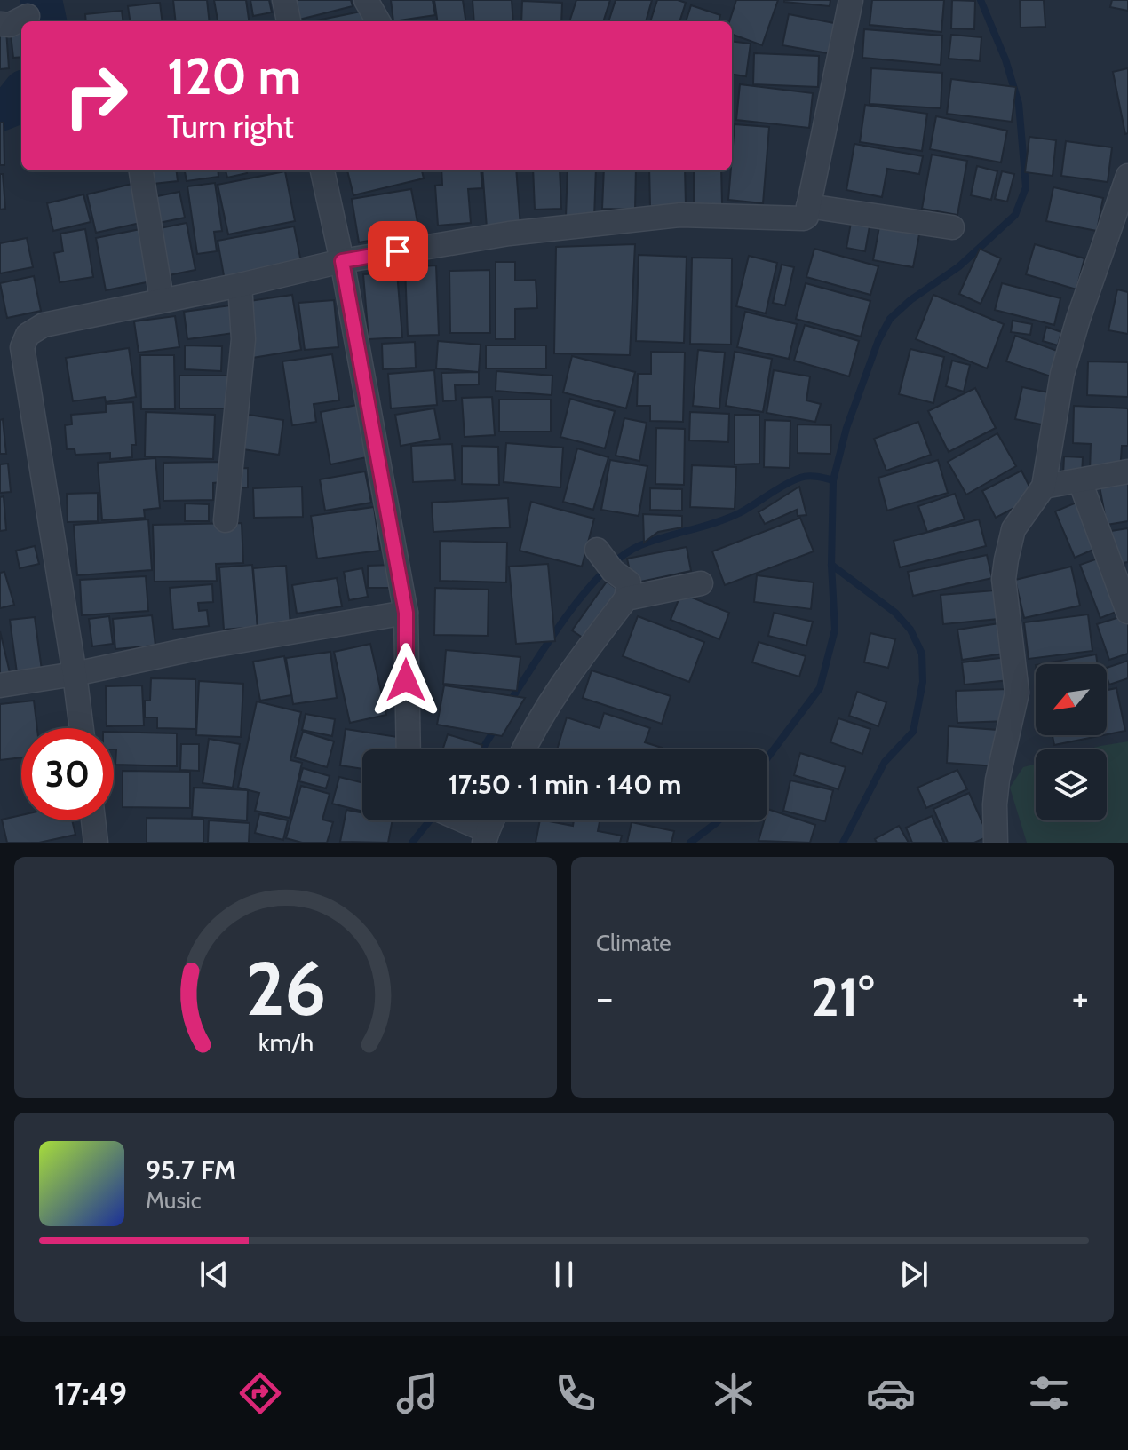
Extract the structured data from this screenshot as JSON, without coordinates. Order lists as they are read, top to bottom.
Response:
{
  "north": "bottom left",
  "page": {
    "turn": ["120 m", "Turn right"],
    "limit": "30",
    "trip": "17:50 · 1 min · 140 m",
    "tile": "Climate",
    "heat": ["−", "21°", "+"],
    "song": ["95.7 FM", "Music"],
    "tabs": "17:49",
    "gauge": ["26", "km/h"]
  }
}
